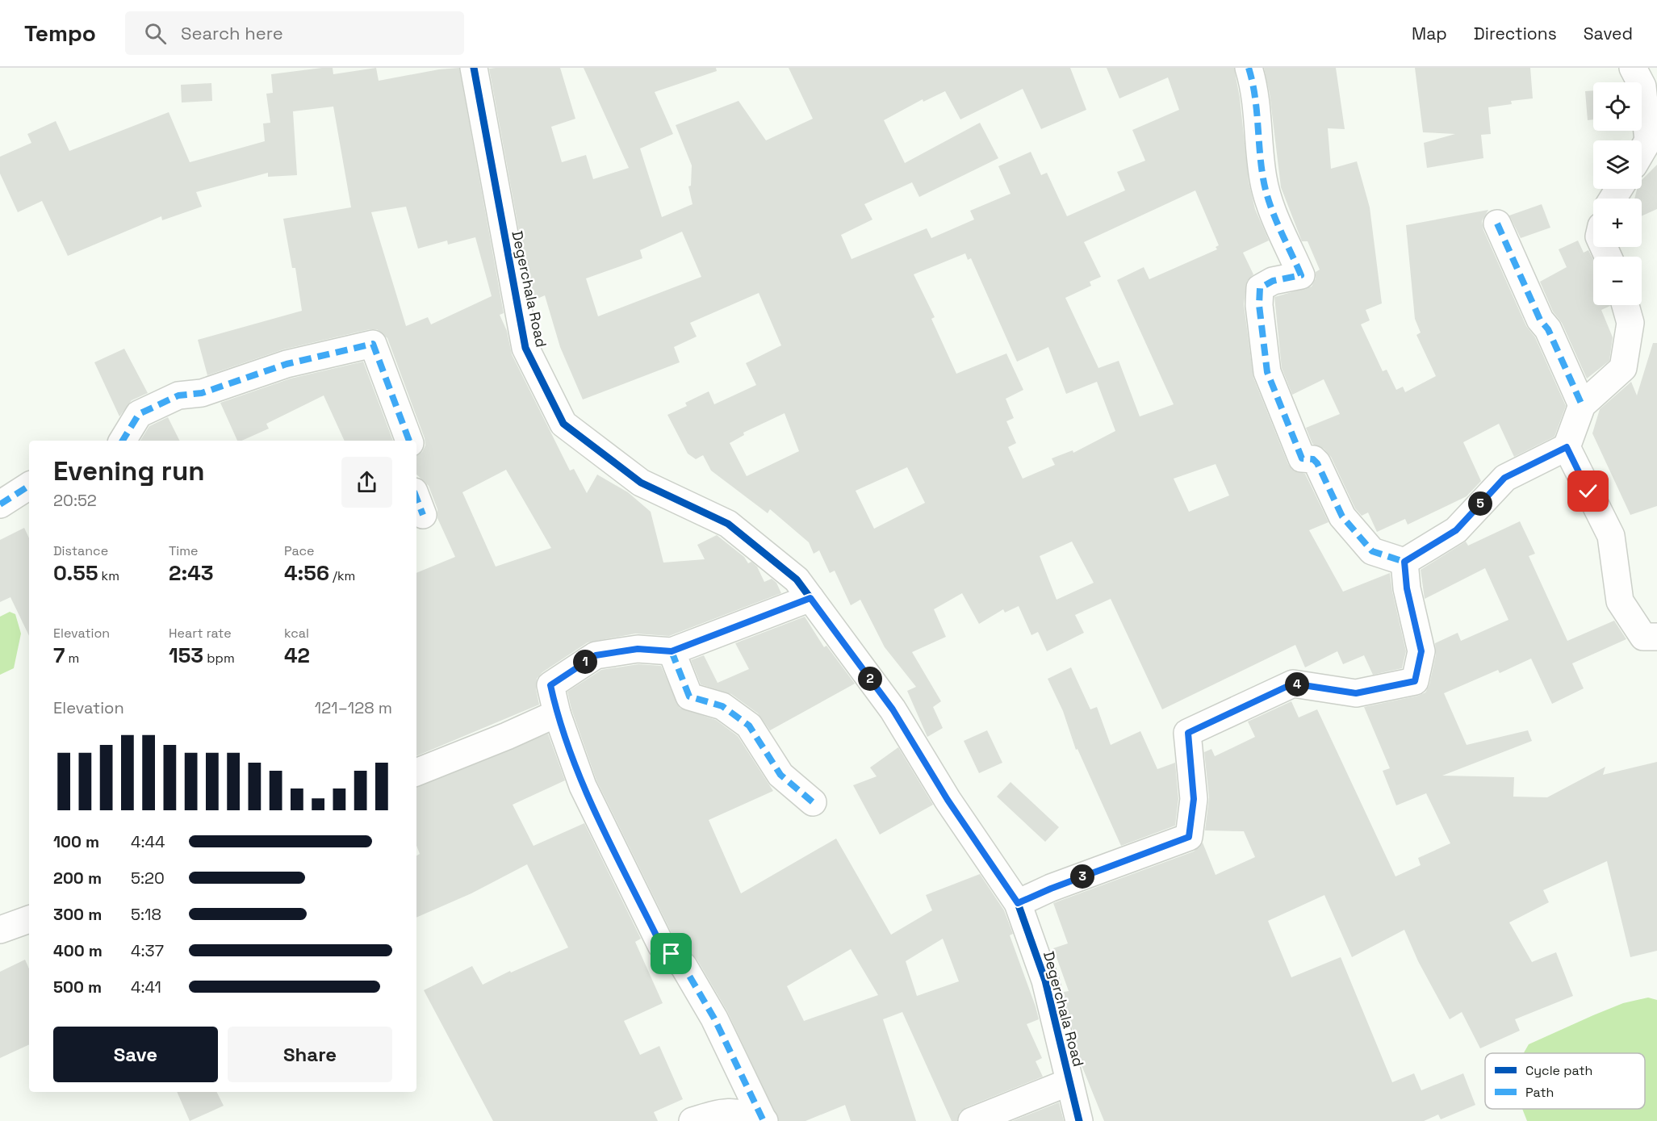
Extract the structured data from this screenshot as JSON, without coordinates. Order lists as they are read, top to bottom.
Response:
{
  "streets": {
    "street": ["Degerchala Road"]
  },
  "legend": ["Cycle path", "Path"],
  "page": {
    "header": "Tempo",
    "search": "Search here",
    "nav": ["Map", "Directions", "Saved"],
    "map_buttons": ["+", "−"],
    "heading": ["Evening run", "20:52"],
    "pins": [
      "5",
      "1",
      "2",
      "4",
      "3"
    ],
    "stats": [
      ["Distance", "0.55 km"],
      ["Time", "2:43"],
      ["Pace", "4:56 /km"],
      ["Elevation", "7 m"],
      ["Heart rate", "153 bpm"],
      ["kcal", "42"]
    ],
    "chart": ["Elevation", "121–128 m"],
    "list": [
      {
        "name": "100 m",
        "note": "4:44"
      },
      {
        "name": "200 m",
        "note": "5:20"
      },
      {
        "name": "300 m",
        "note": "5:18"
      },
      {
        "name": "400 m",
        "note": "4:37"
      },
      {
        "name": "500 m",
        "note": "4:41"
      }
    ],
    "buttons": ["Save", "Share"]
  }
}
